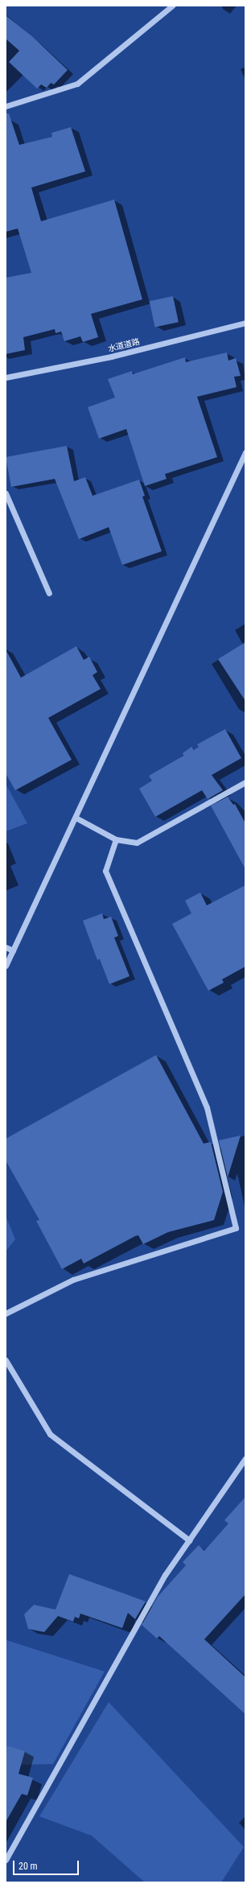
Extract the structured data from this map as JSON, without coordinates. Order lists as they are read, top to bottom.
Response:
{
  "streets": {
    "street": ["水道道路"]
  },
  "scale_bar": "20 m"
}
